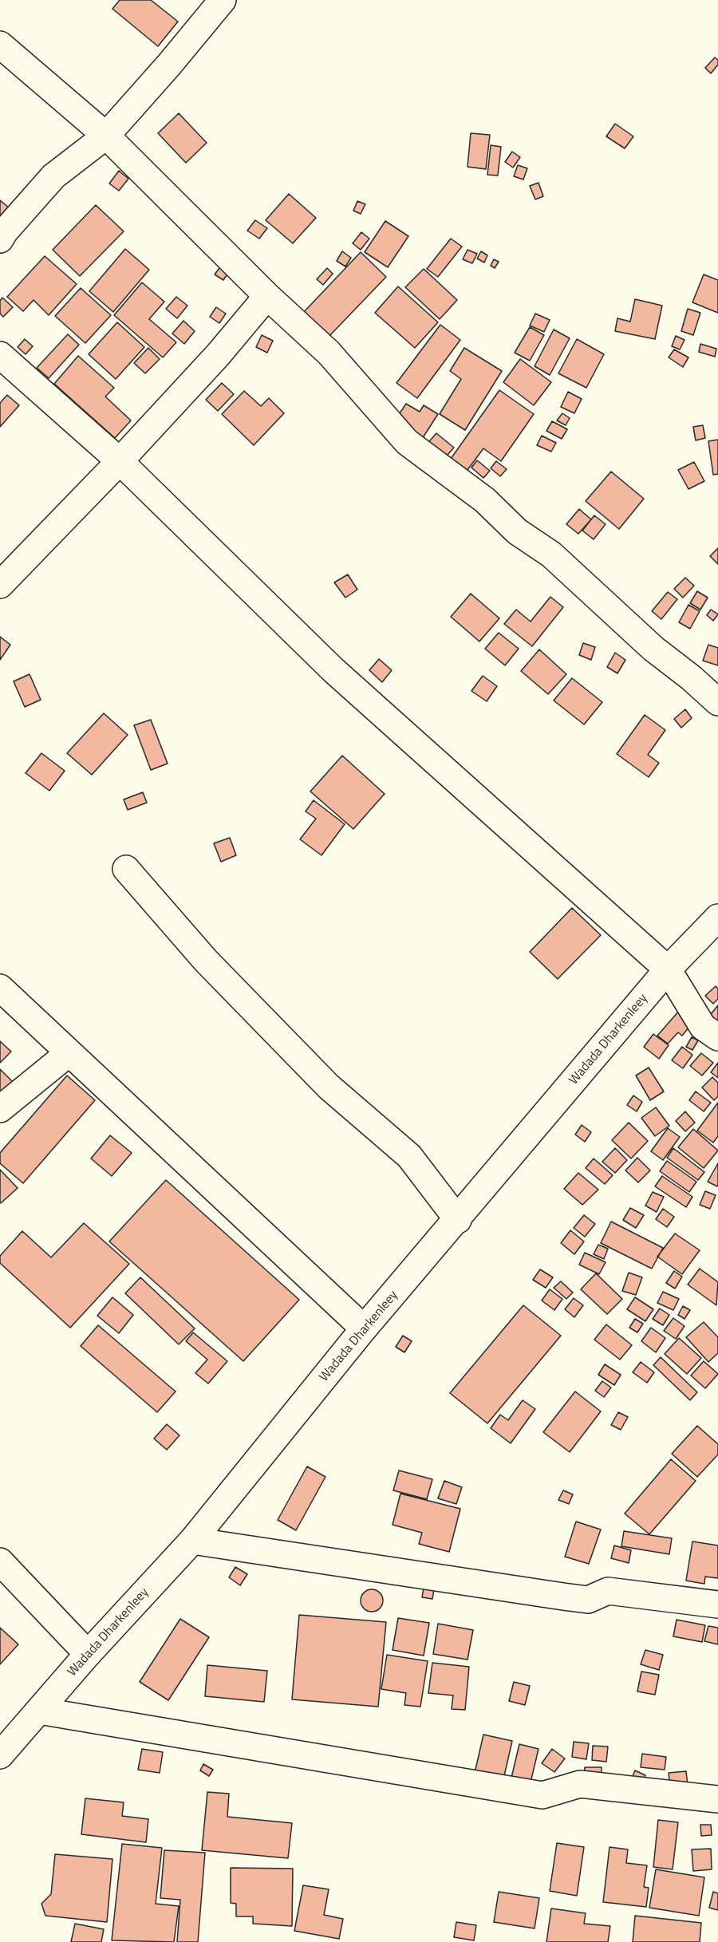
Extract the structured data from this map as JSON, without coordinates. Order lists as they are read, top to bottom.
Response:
{
  "streets": {
    "street": ["Wadada Dharkenleey"]
  }
}
